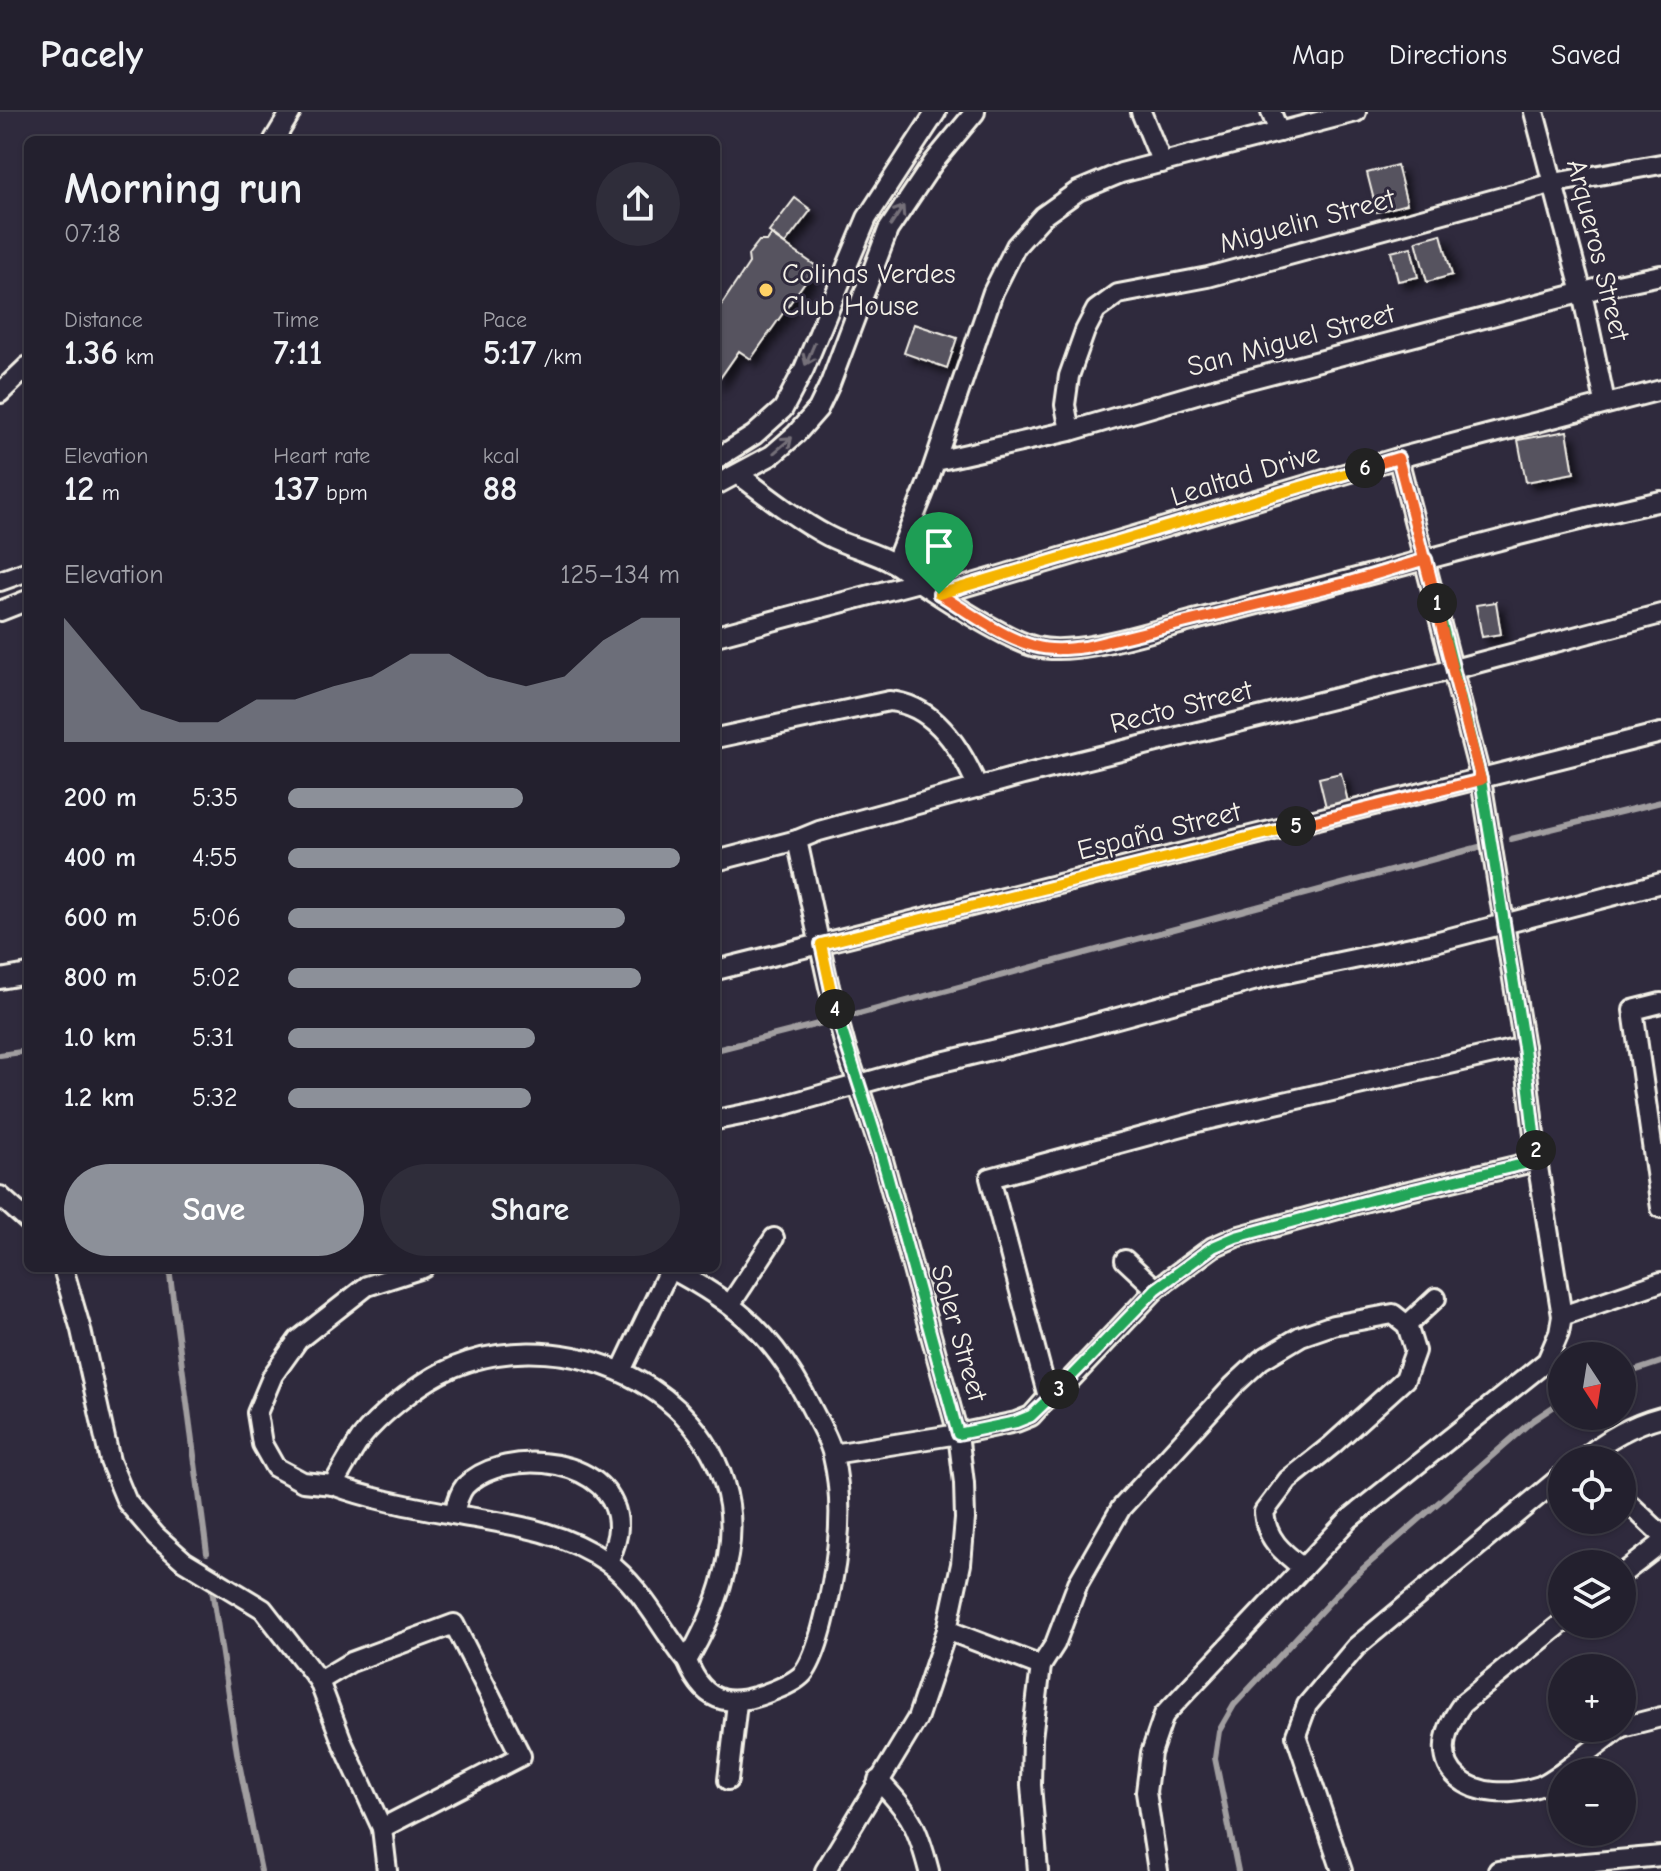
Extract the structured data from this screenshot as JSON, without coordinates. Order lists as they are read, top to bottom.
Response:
{
  "streets": {
    "street": [
      "Miguelin Street",
      "Arqueros Street",
      "San Miguel Street",
      "Lealtad Drive",
      "Recto Street",
      "España Street",
      "Soler Street"
    ]
  },
  "crossings": [
    ["Miguelin Street", "Arqueros Street"],
    ["Miguelin Street", "San Miguel Street"],
    ["Arqueros Street", "San Miguel Street"],
    ["Arqueros Street", "Lealtad Drive"],
    ["Recto Street", "Soler Street"],
    ["España Street", "Soler Street"]
  ],
  "places": ["Colinas Verdes Club House"],
  "north": "bottom",
  "page": {
    "header": "Pacely",
    "nav": ["Map", "Directions", "Saved"],
    "heading": ["Morning run", "07:18"],
    "stats": [
      ["Distance", "1.36 km"],
      ["Time", "7:11"],
      ["Pace", "5:17 /km"],
      ["Elevation", "12 m"],
      ["Heart rate", "137 bpm"],
      ["kcal", "88"]
    ],
    "pins": [
      "6",
      "1",
      "5",
      "4",
      "2",
      "3"
    ],
    "chart": ["Elevation", "125–134 m"],
    "list": [
      {
        "name": "200 m",
        "note": "5:35"
      },
      {
        "name": "400 m",
        "note": "4:55"
      },
      {
        "name": "600 m",
        "note": "5:06"
      },
      {
        "name": "800 m",
        "note": "5:02"
      },
      {
        "name": "1.0 km",
        "note": "5:31"
      },
      {
        "name": "1.2 km",
        "note": "5:32"
      }
    ],
    "buttons": ["Save", "Share"],
    "map_buttons": ["+", "−"]
  }
}
